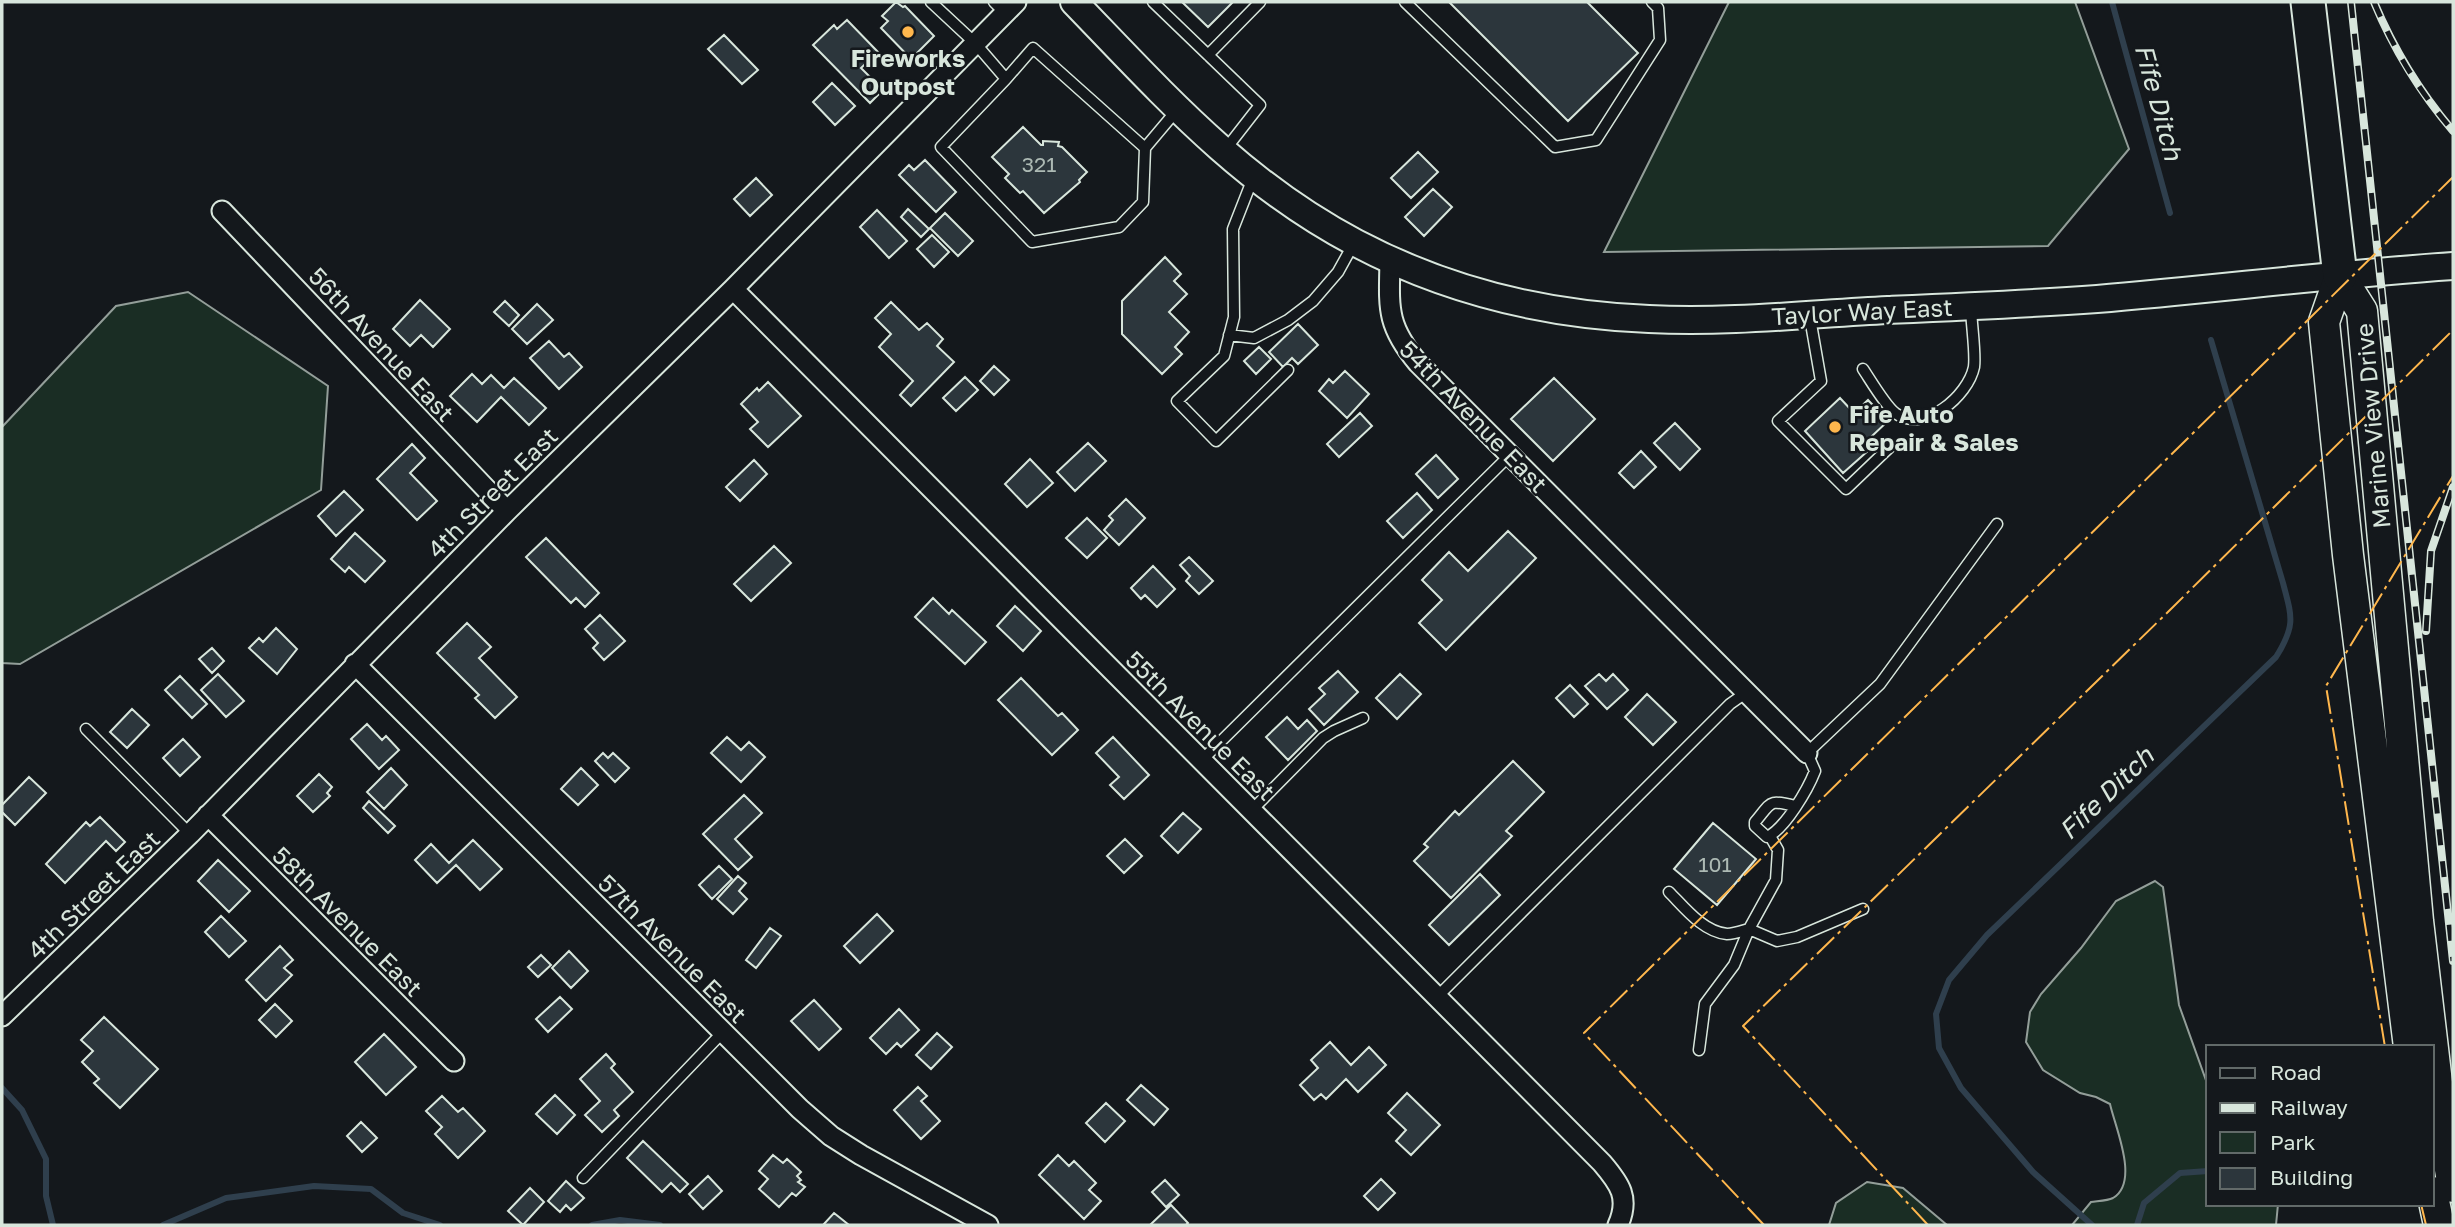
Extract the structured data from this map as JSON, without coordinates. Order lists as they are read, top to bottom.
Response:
{
  "streets": {
    "main road": ["Taylor Way East", "Marine View Drive"],
    "street": [
      "56th Avenue East",
      "54th Avenue East",
      "4th Street East",
      "55th Avenue East",
      "58th Avenue East",
      "57th Avenue East"
    ]
  },
  "crossings": [
    ["Taylor Way East", "54th Avenue East"],
    ["Taylor Way East", "Marine View Drive"],
    ["56th Avenue East", "4th Street East"],
    ["4th Street East", "55th Avenue East"],
    ["4th Street East", "58th Avenue East"],
    ["4th Street East", "57th Avenue East"]
  ],
  "water": ["Fife Ditch"],
  "places": ["Fireworks Outpost", "Fife Auto Repair & Sales"],
  "house_numbers": ["321", "101"],
  "legend": [
    "Road",
    "Railway",
    "Park",
    "Building"
  ]
}
